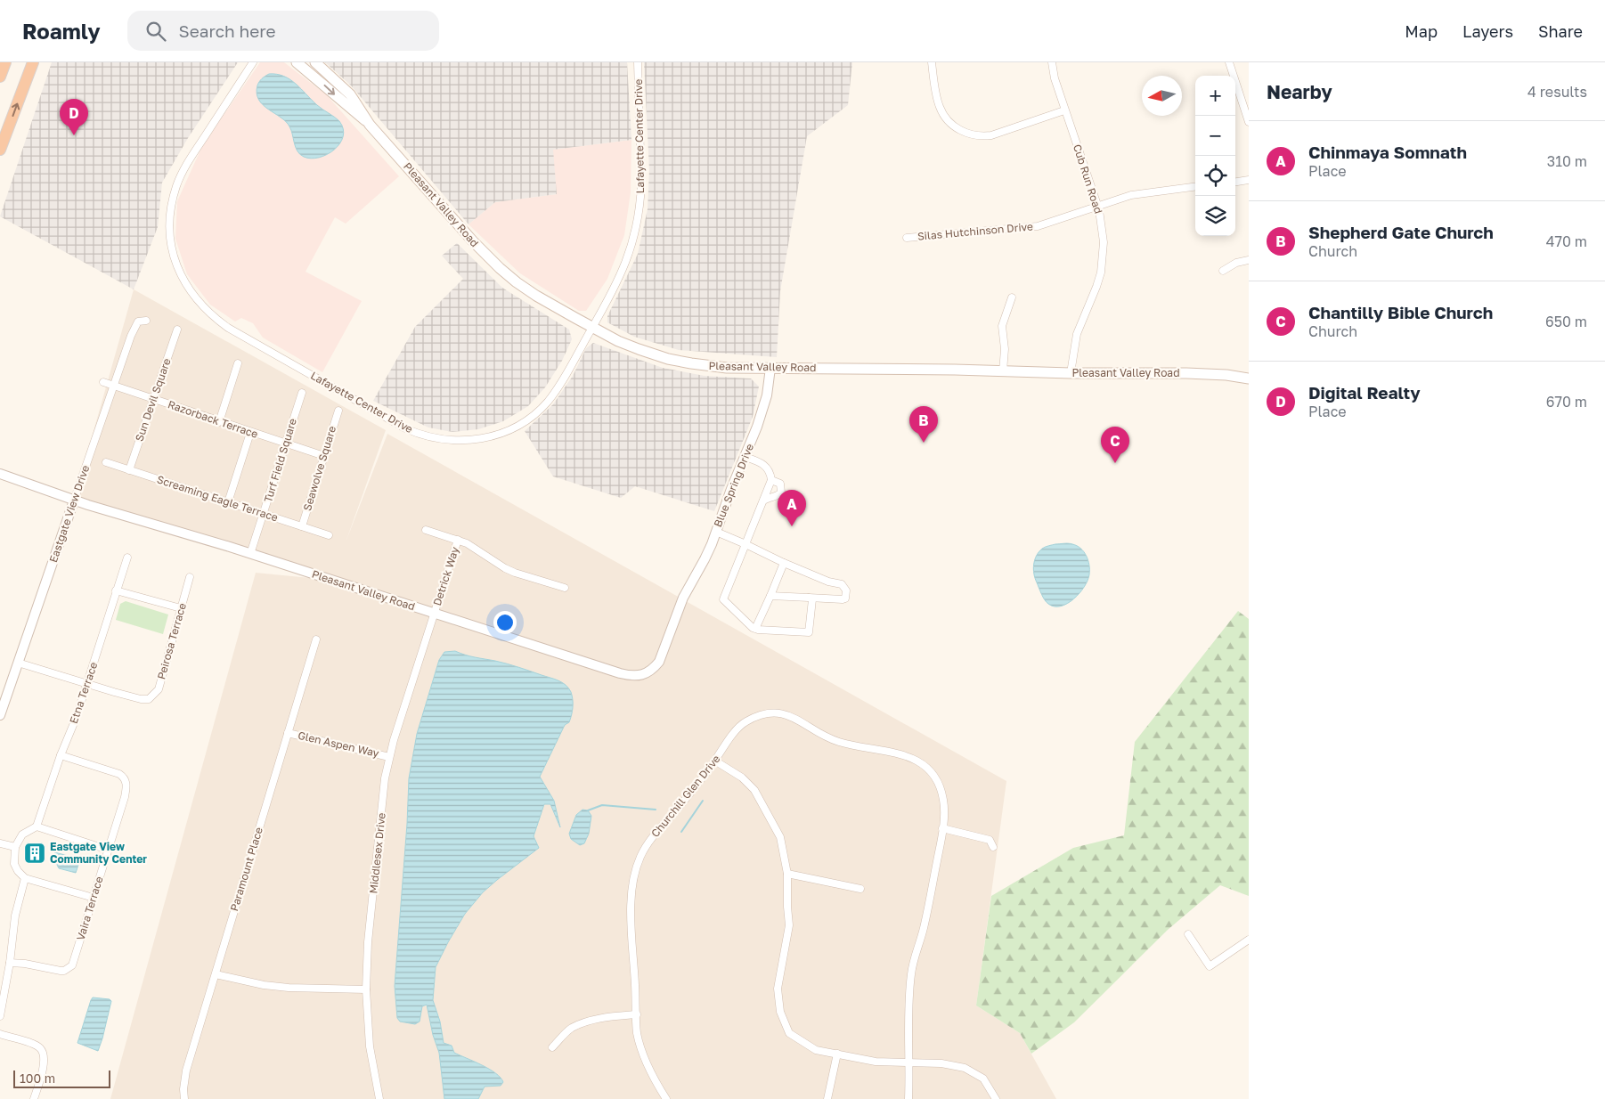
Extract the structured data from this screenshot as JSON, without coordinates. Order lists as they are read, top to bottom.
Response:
{
  "streets": {
    "main road": ["Pleasant Valley Road"],
    "street": [
      "Lafayette Center Drive",
      "Cub Run Road",
      "Silas Hutchinson Drive",
      "Sun Devil Square",
      "Razorback Terrace",
      "Turf Field Square",
      "Seawolve Square",
      "Blue Spring Drive",
      "Screaming Eagle Terrace",
      "Eastgate View Drive",
      "Detrick Way",
      "Peirosa Terrace",
      "Etna Terrace",
      "Glen Aspen Way",
      "Churchill Glen Drive",
      "Middlesex Drive",
      "Paramount Place",
      "Vaira Terrace"
    ]
  },
  "crossings": [
    ["Lafayette Center Drive", "Pleasant Valley Road"],
    ["Cub Run Road", "Pleasant Valley Road"],
    ["Cub Run Road", "Silas Hutchinson Drive"],
    ["Pleasant Valley Road", "Turf Field Square"],
    ["Pleasant Valley Road", "Blue Spring Drive"],
    ["Pleasant Valley Road", "Eastgate View Drive"],
    ["Pleasant Valley Road", "Detrick Way"],
    ["Pleasant Valley Road", "Middlesex Drive"],
    ["Sun Devil Square", "Razorback Terrace"],
    ["Sun Devil Square", "Screaming Eagle Terrace"],
    ["Razorback Terrace", "Turf Field Square"],
    ["Razorback Terrace", "Seawolve Square"],
    ["Razorback Terrace", "Eastgate View Drive"],
    ["Turf Field Square", "Screaming Eagle Terrace"],
    ["Seawolve Square", "Screaming Eagle Terrace"],
    ["Eastgate View Drive", "Peirosa Terrace"],
    ["Detrick Way", "Middlesex Drive"],
    ["Peirosa Terrace", "Etna Terrace"],
    ["Etna Terrace", "Vaira Terrace"],
    ["Glen Aspen Way", "Middlesex Drive"],
    ["Glen Aspen Way", "Paramount Place"]
  ],
  "places": {
    "building": ["Eastgate View Community Center"]
  },
  "scale_bar": "100 m",
  "north": "left",
  "page": {
    "header": "Roamly",
    "search": "Search here",
    "nav": ["Map", "Layers", "Share"],
    "heading": ["Nearby", "4 results"],
    "map_buttons": ["+", "−"],
    "pins": [
      "D",
      "B",
      "C",
      "A"
    ],
    "list": [
      {
        "mark": "A",
        "name": "Chinmaya Somnath",
        "note": "Place",
        "value": "310 m"
      },
      {
        "mark": "B",
        "name": "Shepherd Gate Church",
        "note": "Church",
        "value": "470 m"
      },
      {
        "mark": "C",
        "name": "Chantilly Bible Church",
        "note": "Church",
        "value": "650 m"
      },
      {
        "mark": "D",
        "name": "Digital Realty",
        "note": "Place",
        "value": "670 m"
      }
    ],
    "scale": "100 m"
  }
}
